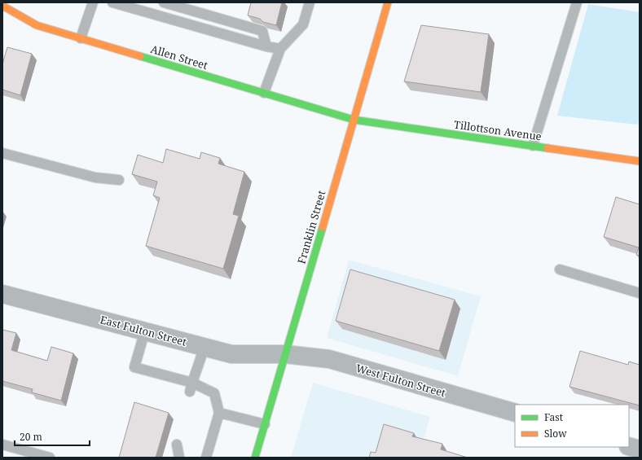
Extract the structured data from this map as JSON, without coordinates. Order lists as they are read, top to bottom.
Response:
{
  "streets": {
    "street": [
      "Allen Street",
      "Tillottson Avenue",
      "Franklin Street",
      "East Fulton Street",
      "West Fulton Street"
    ]
  },
  "crossings": [
    ["Allen Street", "Tillottson Avenue"],
    ["Allen Street", "Franklin Street"],
    ["Tillottson Avenue", "Franklin Street"],
    ["Franklin Street", "East Fulton Street"],
    ["Franklin Street", "West Fulton Street"],
    ["East Fulton Street", "West Fulton Street"]
  ],
  "legend": ["Fast", "Slow"],
  "scale_bar": "20 m"
}
